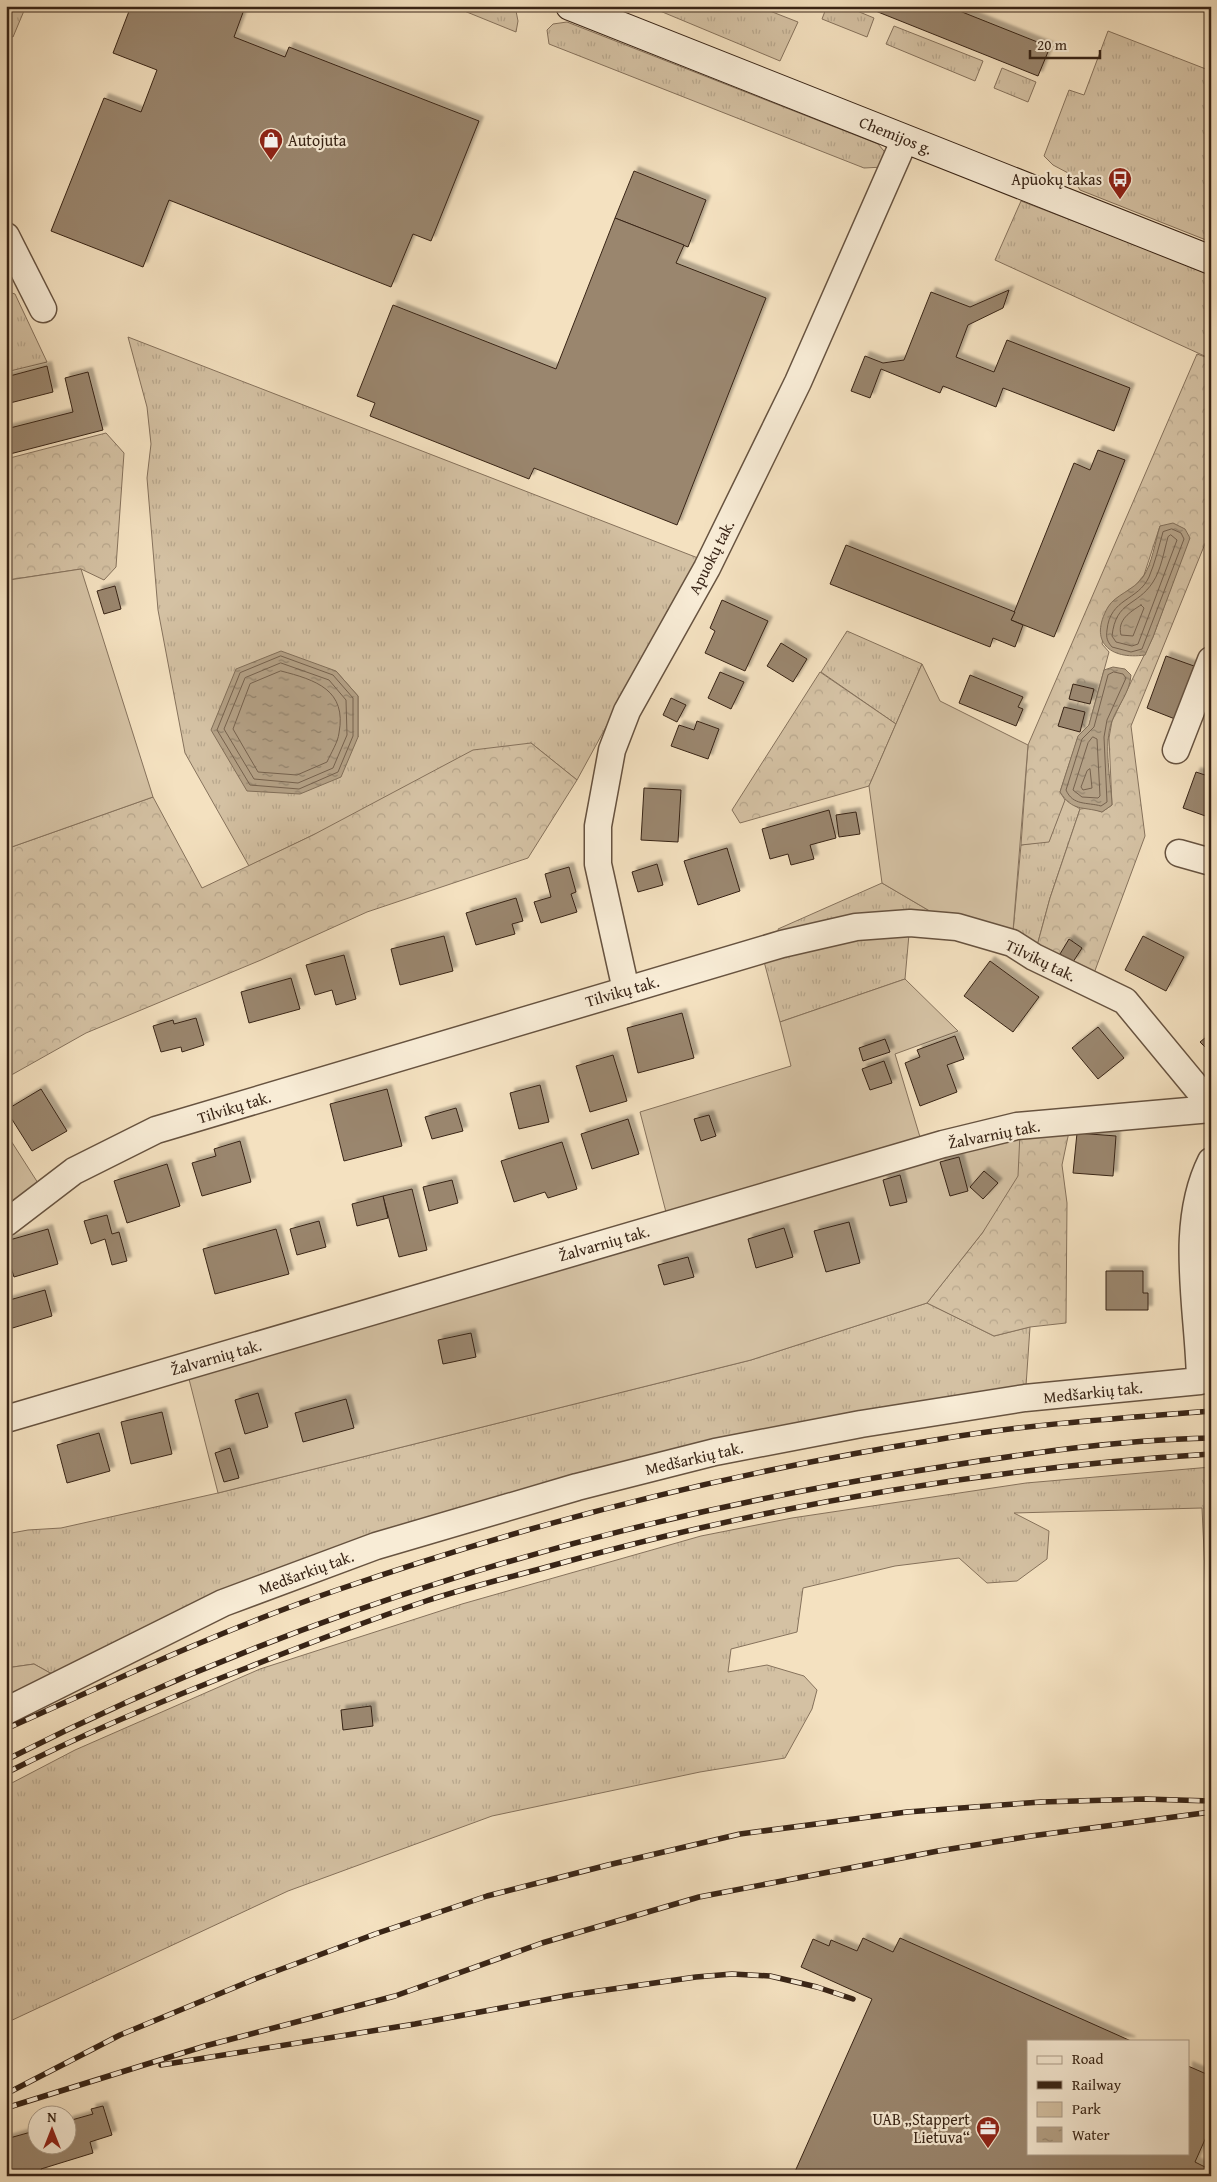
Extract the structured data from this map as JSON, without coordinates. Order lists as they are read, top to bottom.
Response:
{
  "streets": {
    "main road": ["Chemijos g."],
    "street": [
      "Apuokų tak.",
      "Tilvikų tak.",
      "Žalvarnių tak.",
      "Medšarkių tak."
    ]
  },
  "crossings": [
    ["Chemijos g.", "Apuokų tak."],
    ["Apuokų tak.", "Tilvikų tak."],
    ["Tilvikų tak.", "Žalvarnių tak."]
  ],
  "places": {
    "shop": ["Autojuta"],
    "bus stop": ["Apuokų takas"],
    "office": ["UAB „Stappert Lietuva“"]
  },
  "legend": [
    "Road",
    "Railway",
    "Park",
    "Water"
  ],
  "scale_bar": "20 m",
  "north": "top"
}
